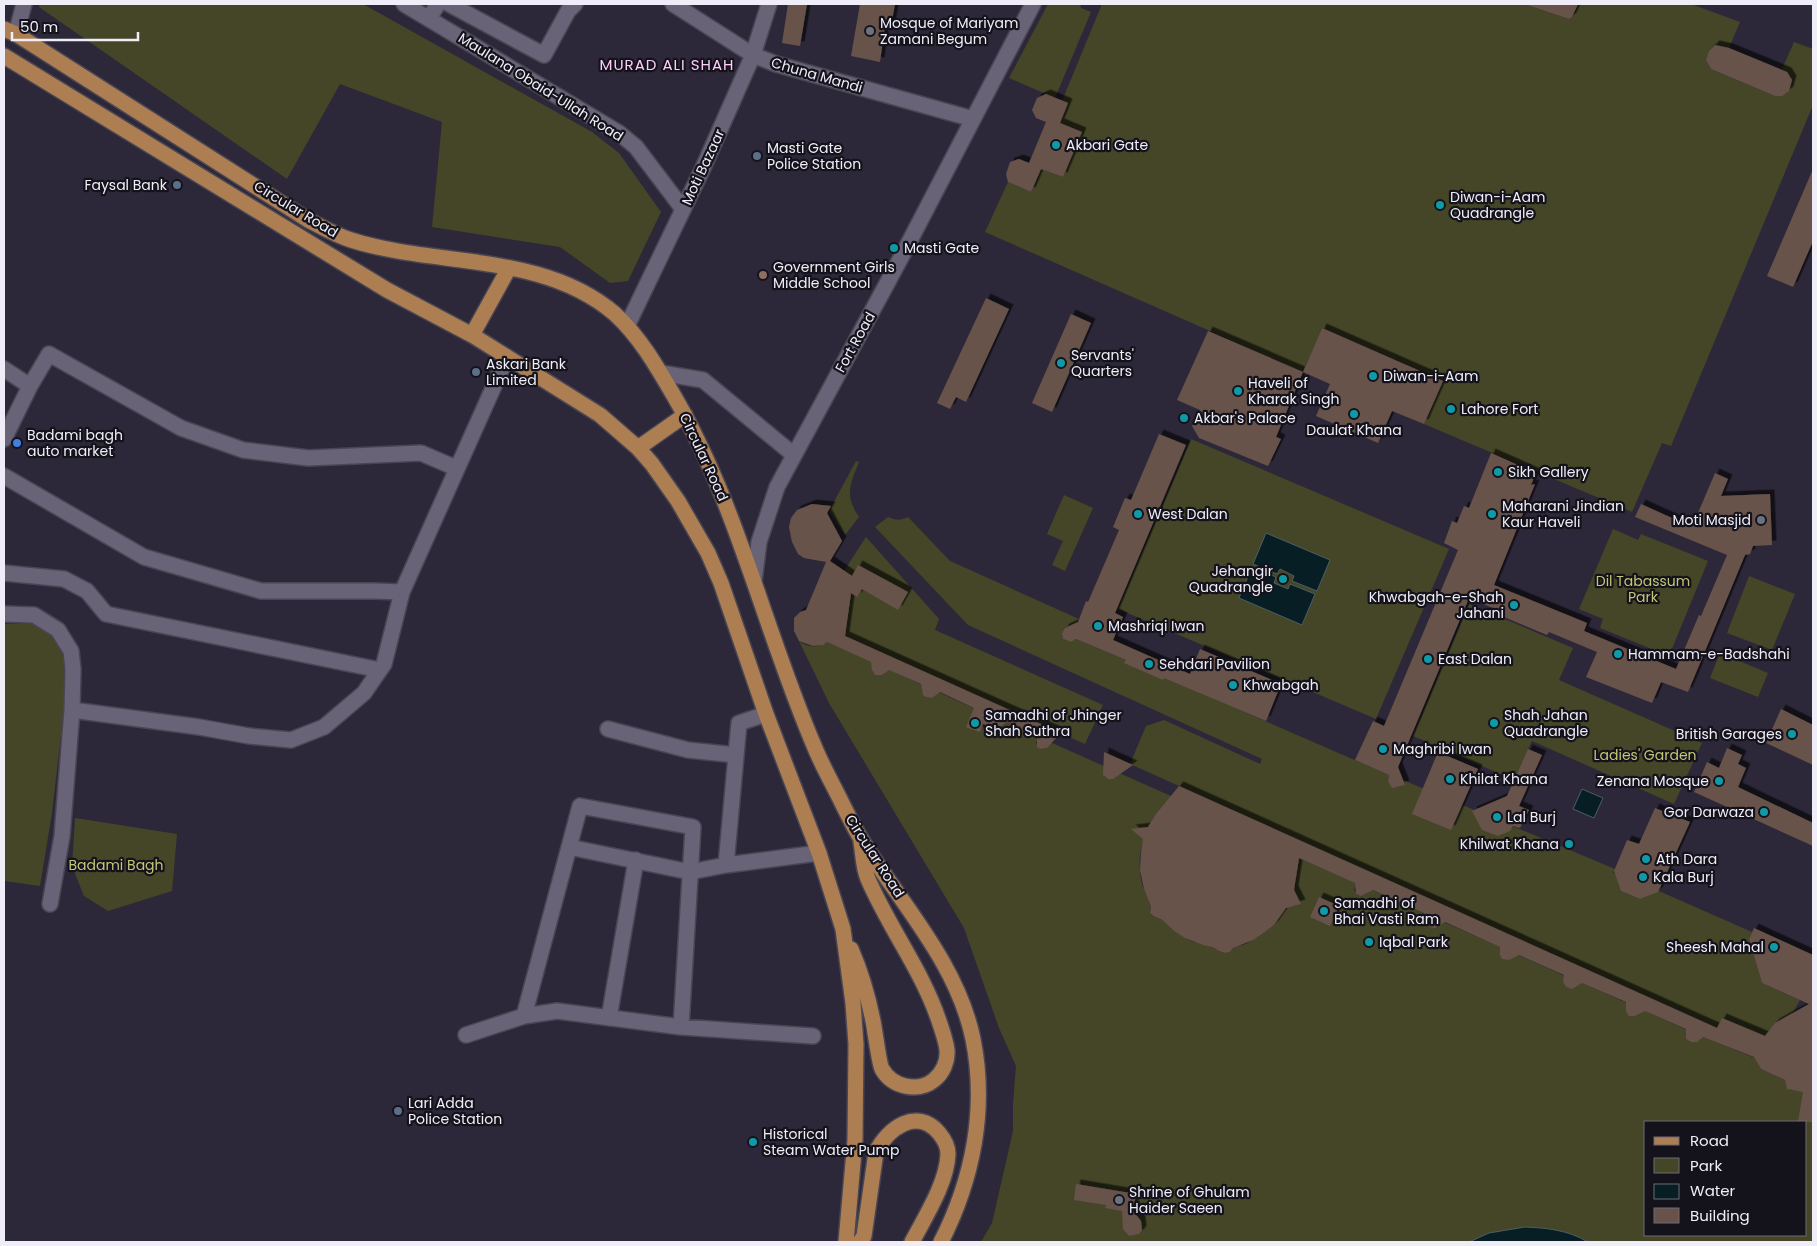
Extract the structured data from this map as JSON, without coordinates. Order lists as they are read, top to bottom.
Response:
{
  "streets": {
    "main road": ["Circular Road"],
    "street": [
      "Chuna Mandi",
      "Maulana Obaid-Ullah Road",
      "Moti Bazaar",
      "Fort Road"
    ]
  },
  "crossings": [
    ["Chuna Mandi", "Moti Bazaar"],
    ["Chuna Mandi", "Fort Road"],
    ["Maulana Obaid-Ullah Road", "Moti Bazaar"],
    ["Moti Bazaar", "Circular Road"],
    ["Circular Road", "Fort Road"]
  ],
  "districts": ["MURAD ALI SHAH"],
  "parks": ["Dil Tabassum Park", "Ladies' Garden", "Badami Bagh"],
  "places": [
    "Mosque of Mariyam Zamani Begum",
    "Akbari Gate",
    "Masti Gate Police Station",
    "Faysal Bank",
    "Diwan-i-Aam Quadrangle",
    "Masti Gate",
    "Government Girls Middle School",
    "Servants' Quarters",
    "Askari Bank Limited",
    "Diwan-i-Aam",
    "Haveli of Kharak Singh",
    "Lahore Fort",
    "Daulat Khana",
    "Akbar's Palace",
    "Badami bagh auto market",
    "Sikh Gallery",
    "West Dalan",
    "Maharani Jindian Kaur Haveli",
    "Moti Masjid",
    "Jehangir Quadrangle",
    "Khwabgah-e-Shah Jahani",
    "Mashriqi Iwan",
    "Hammam-e-Badshahi",
    "East Dalan",
    "Sehdari Pavilion",
    "Khwabgah",
    "Samadhi of Jhinger Shah Suthra",
    "Shah Jahan Quadrangle",
    "British Garages",
    "Maghribi Iwan",
    "Khilat Khana",
    "Zenana Mosque",
    "Gor Darwaza",
    "Lal Burj",
    "Khilwat Khana",
    "Ath Dara",
    "Kala Burj",
    "Samadhi of Bhai Vasti Ram",
    "Iqbal Park",
    "Sheesh Mahal",
    "Lari Adda Police Station",
    "Historical Steam Water Pump",
    "Shrine of Ghulam Haider Saeen"
  ],
  "legend": [
    "Road",
    "Park",
    "Water",
    "Building"
  ],
  "scale_bar": "50 m"
}
